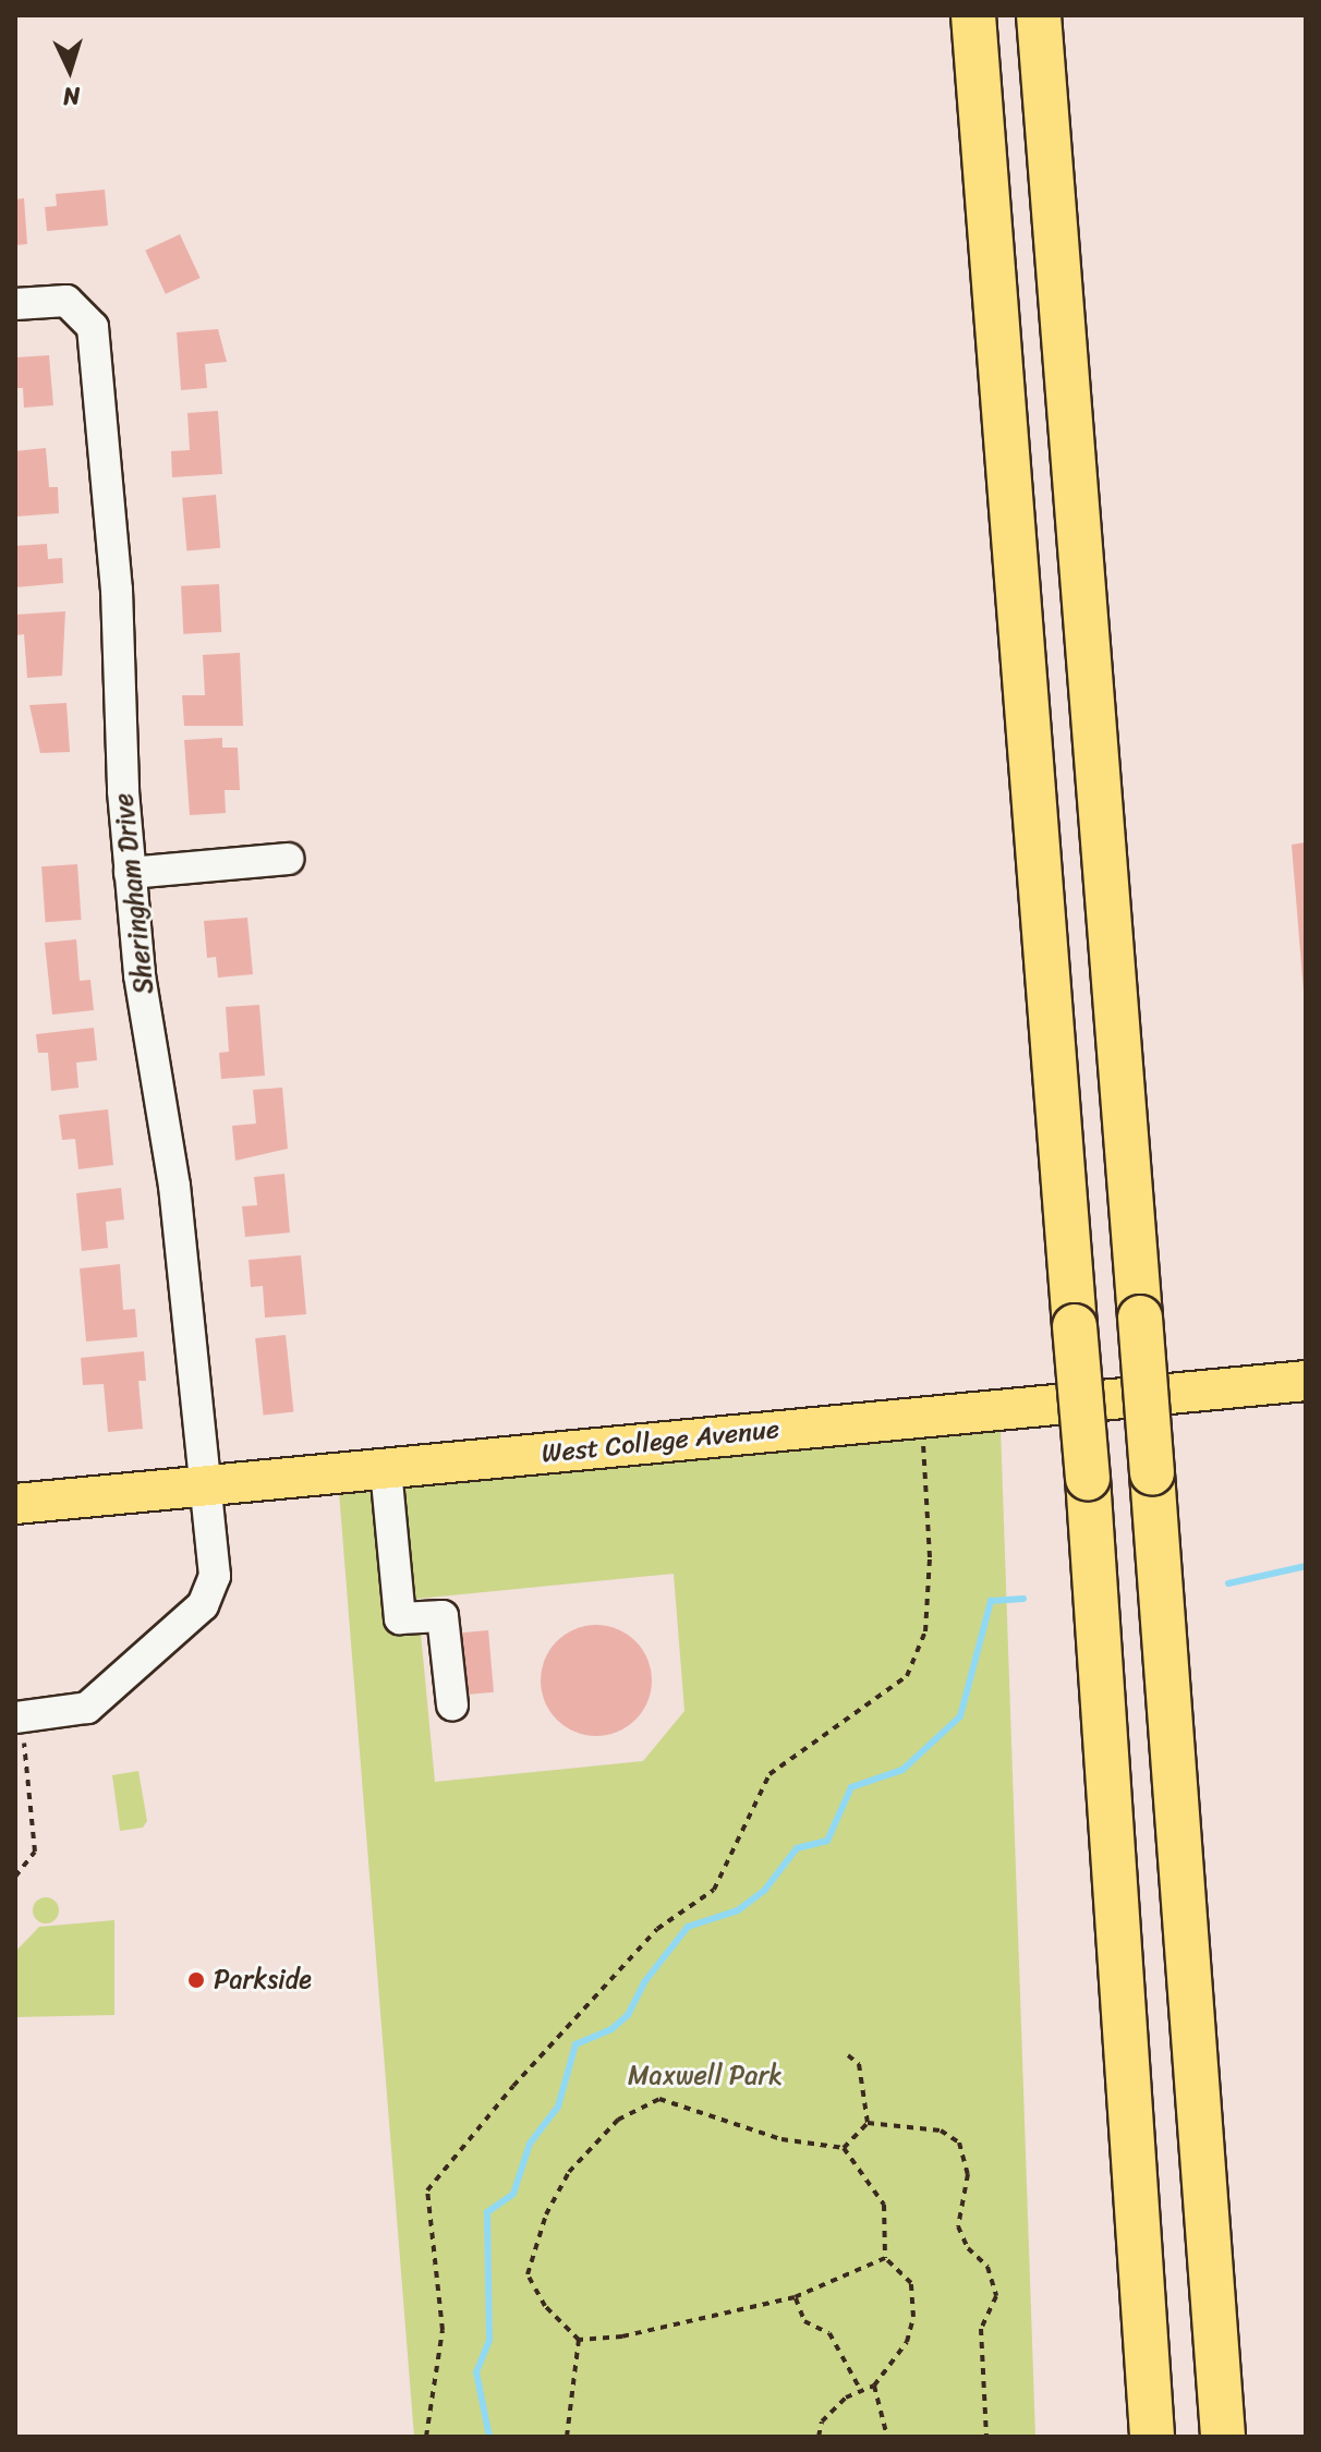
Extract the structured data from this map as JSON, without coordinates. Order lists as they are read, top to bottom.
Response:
{
  "streets": {
    "main road": ["West College Avenue"],
    "street": ["Sheringham Drive"]
  },
  "crossings": [
    ["Sheringham Drive", "West College Avenue"]
  ],
  "parks": ["Maxwell Park"],
  "places": ["Parkside"],
  "north": "bottom"
}
